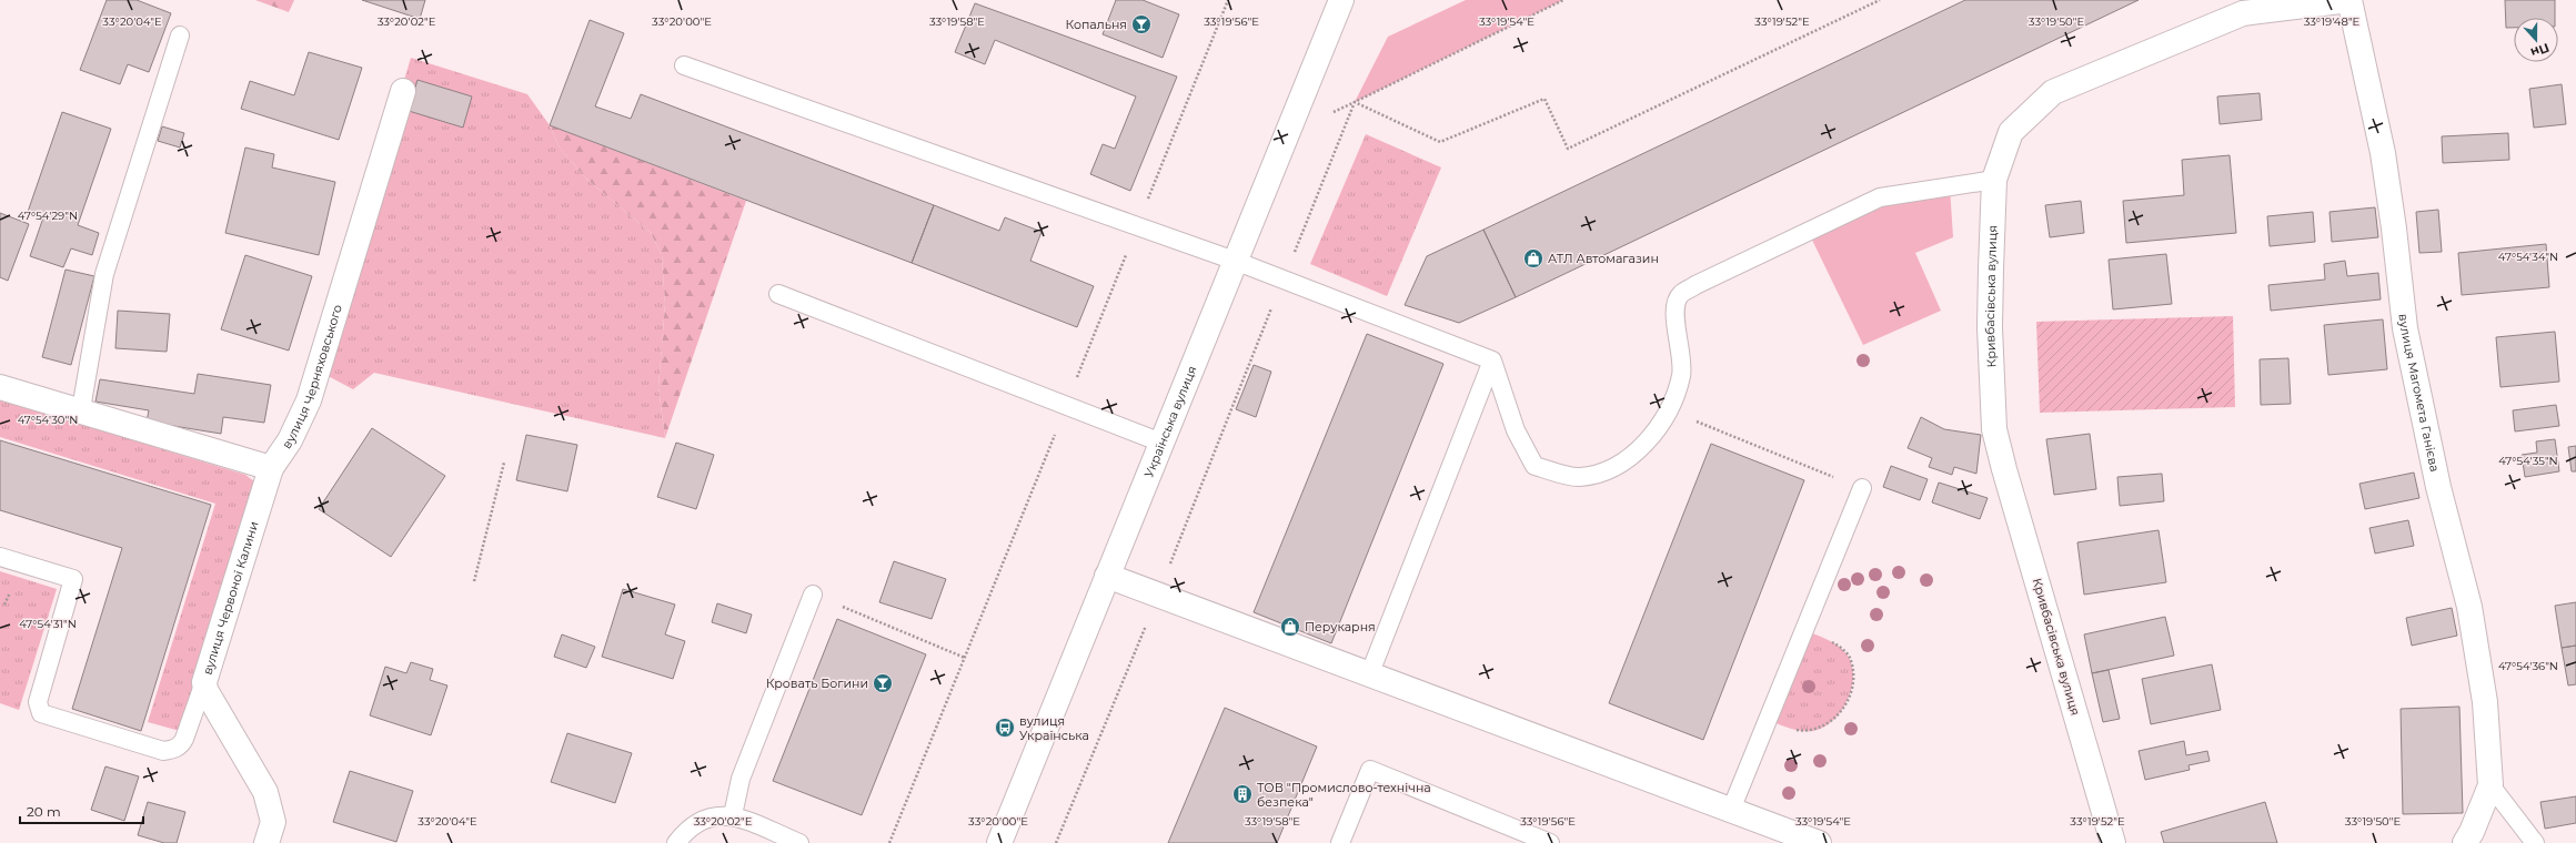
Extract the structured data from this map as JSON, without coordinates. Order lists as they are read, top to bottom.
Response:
{
  "streets": {
    "street": [
      "Кривбасівська вулиця",
      "вулиця Черняховського",
      "вулиця Магомета Ганієва",
      "Українська вулиця",
      "вулиця Червоної Калини"
    ]
  },
  "crossings": [
    ["Кривбасівська вулиця", "вулиця Магомета Ганієва"],
    ["вулиця Черняховського", "вулиця Червоної Калини"]
  ],
  "places": {
    "bar": ["Копальня", "Кровать Богини"],
    "shop": ["АТЛ Автомагазин", "Перукарня"],
    "bus stop": ["вулиця Українська"],
    "building": ["ТОВ \"Промислово-технічна безпека\""]
  },
  "scale_bar": "20 m",
  "north": "bottom",
  "coordinates": [
    "33°20'04\"E",
    "33°20'02\"E",
    "33°20'00\"E",
    "33°19'58\"E",
    "33°19'56\"E",
    "33°19'54\"E",
    "33°19'52\"E",
    "33°19'50\"E",
    "33°19'48\"E",
    "47°54'29\"N",
    "47°54'34\"N",
    "47°54'30\"N",
    "47°54'35\"N",
    "47°54'31\"N",
    "47°54'36\"N"
  ]
}
